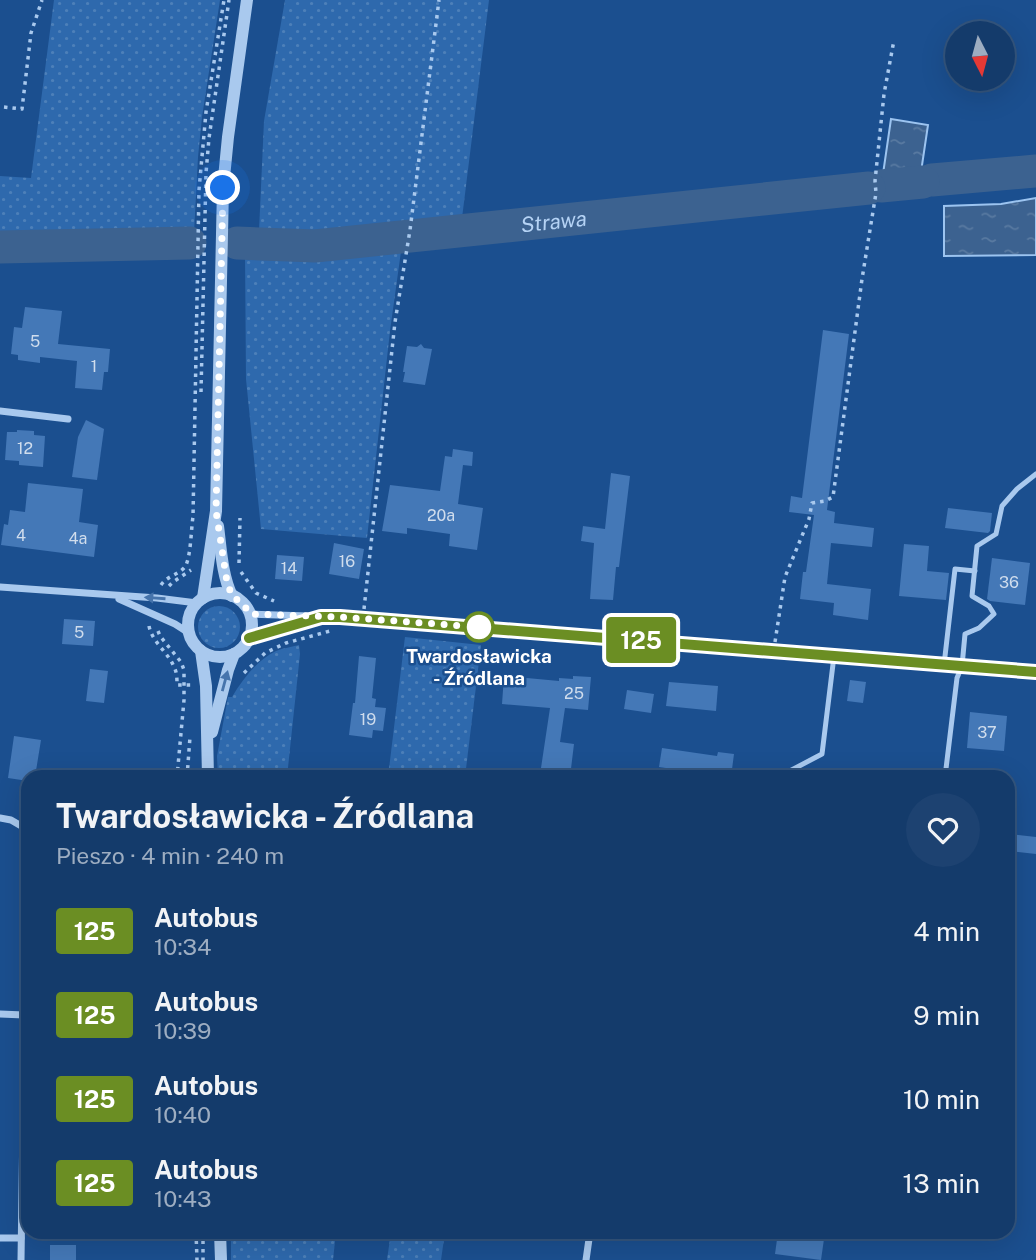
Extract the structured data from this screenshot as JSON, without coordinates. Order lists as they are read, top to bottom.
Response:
{
  "water": ["Strawa"],
  "places": ["Twardosławicka - Źródlana"],
  "lines": ["bus line 125"],
  "house_numbers": [
    "5",
    "1",
    "12",
    "20a",
    "4",
    "4a",
    "16",
    "14",
    "36",
    "5",
    "25",
    "19",
    "37"
  ],
  "north": "bottom",
  "page": {
    "on_map": "125",
    "heading": ["Twardosławicka - Źródlana", "Pieszo · 4 min · 240 m"],
    "list": [
      {
        "mark": "125",
        "name": "Autobus",
        "note": "10:34",
        "value": "4 min"
      },
      {
        "mark": "125",
        "name": "Autobus",
        "note": "10:39",
        "value": "9 min"
      },
      {
        "mark": "125",
        "name": "Autobus",
        "note": "10:40",
        "value": "10 min"
      },
      {
        "mark": "125",
        "name": "Autobus",
        "note": "10:43",
        "value": "13 min"
      }
    ]
  }
}
